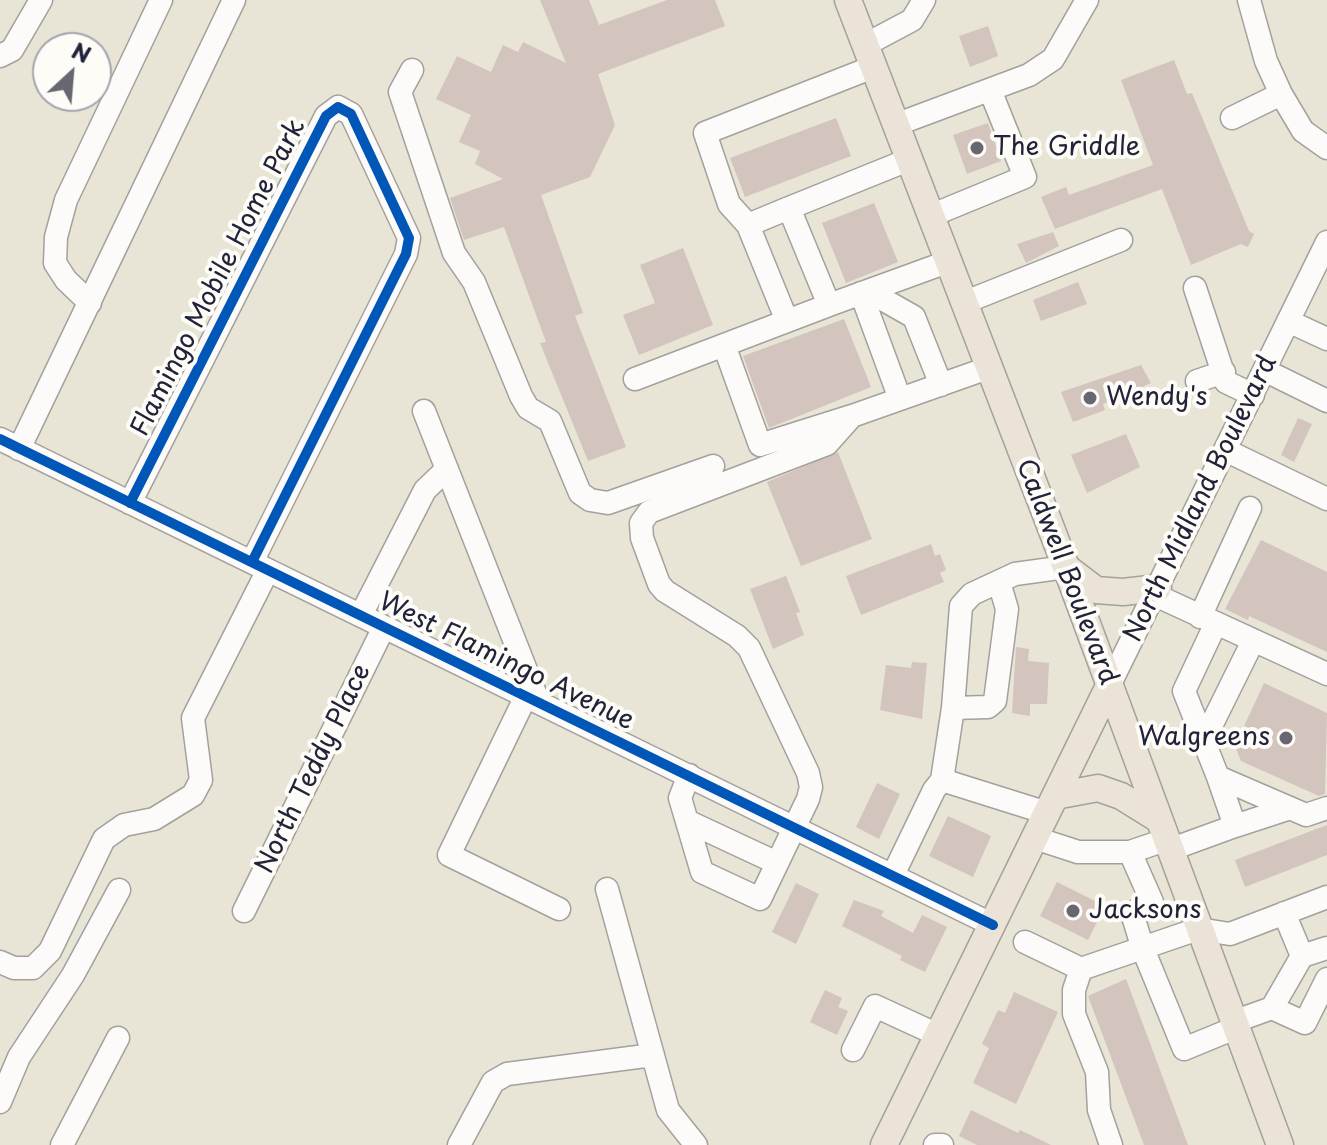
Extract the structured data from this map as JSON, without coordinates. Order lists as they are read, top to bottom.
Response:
{
  "streets": {
    "main road": ["North Midland Boulevard", "Caldwell Boulevard"],
    "street": ["Flamingo Mobile Home Park", "West Flamingo Avenue", "North Teddy Place"]
  },
  "crossings": [
    ["Flamingo Mobile Home Park", "West Flamingo Avenue"],
    ["North Midland Boulevard", "Caldwell Boulevard"],
    ["North Midland Boulevard", "West Flamingo Avenue"],
    ["West Flamingo Avenue", "North Teddy Place"]
  ],
  "places": [
    "The Griddle",
    "Wendy's",
    "Walgreens",
    "Jacksons"
  ],
  "north": "top right"
}
